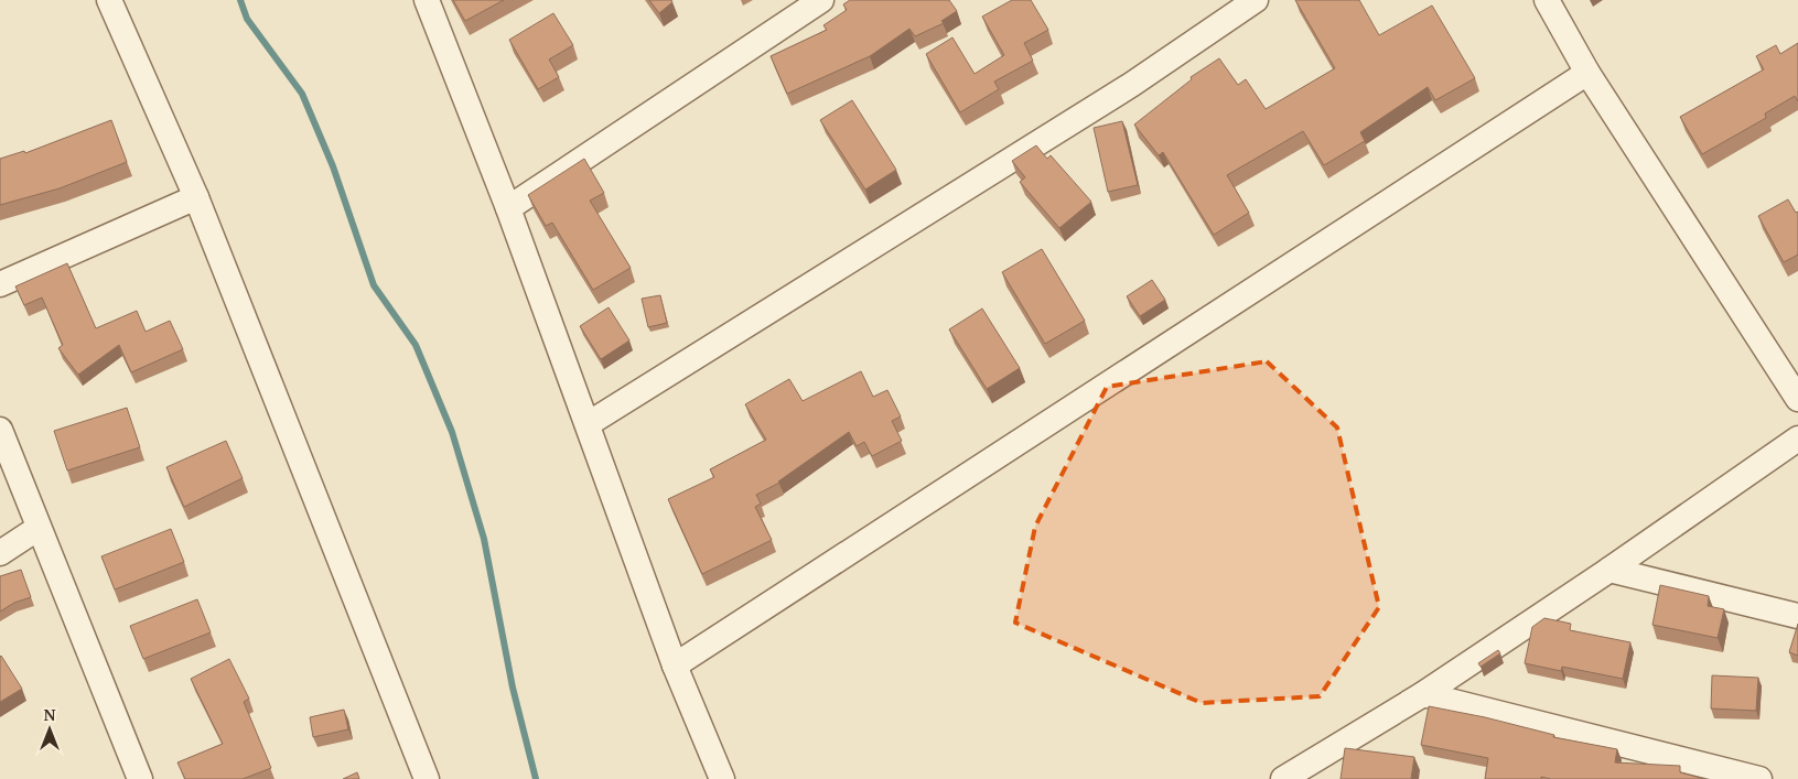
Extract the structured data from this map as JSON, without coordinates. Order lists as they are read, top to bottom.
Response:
{
  "north": "top"
}
